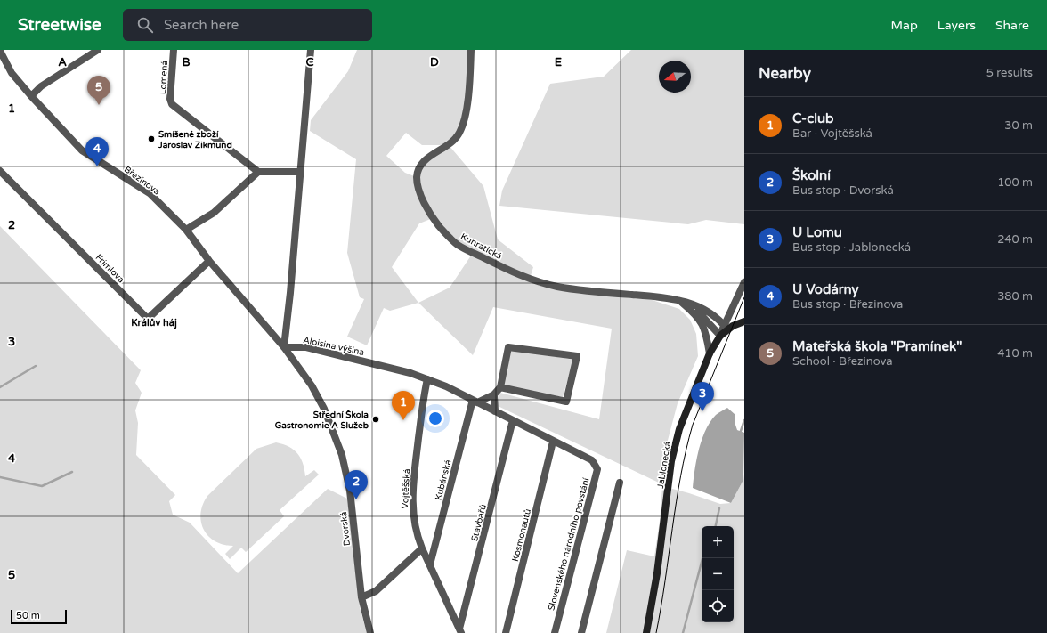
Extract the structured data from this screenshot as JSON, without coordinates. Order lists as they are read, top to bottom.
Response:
{
  "streets": {
    "main road": ["Jablonecká"],
    "street": [
      "Lomená",
      "Březinova",
      "Kunratická",
      "Frimlova",
      "Aloisina výšina",
      "Kubánská",
      "Vojtěšská",
      "Stavbařů",
      "Dvorská",
      "Kosmonautů",
      "Slovenského národního povstání"
    ]
  },
  "crossings": [
    ["Březinova", "Frimlova"],
    ["Březinova", "Aloisina výšina"],
    ["Březinova", "Dvorská"],
    ["Kunratická", "Jablonecká"],
    ["Aloisina výšina", "Kubánská"],
    ["Aloisina výšina", "Vojtěšská"],
    ["Aloisina výšina", "Stavbařů"],
    ["Aloisina výšina", "Dvorská"],
    ["Aloisina výšina", "Kosmonautů"],
    ["Aloisina výšina", "Slovenského národního povstání"],
    ["Kubánská", "Vojtěšská"],
    ["Vojtěšská", "Stavbařů"]
  ],
  "districts": ["Králův háj"],
  "places": ["Smíšené zboží Jaroslav Zikmund", "Střední Škola Gastronomie A Služeb"],
  "scale_bar": "50 m",
  "north": "left",
  "page": {
    "header": "Streetwise",
    "search": "Search here",
    "nav": ["Map", "Layers", "Share"],
    "heading": ["Nearby", "5 results"],
    "pins": [
      "5",
      "4",
      "3",
      "1",
      "2"
    ],
    "list": [
      {
        "mark": "1",
        "name": "C-club",
        "note": "Bar · Vojtěšská",
        "value": "30 m"
      },
      {
        "mark": "2",
        "name": "Školní",
        "note": "Bus stop · Dvorská",
        "value": "100 m"
      },
      {
        "mark": "3",
        "name": "U Lomu",
        "note": "Bus stop · Jablonecká",
        "value": "240 m"
      },
      {
        "mark": "4",
        "name": "U Vodárny",
        "note": "Bus stop · Březinova",
        "value": "380 m"
      },
      {
        "mark": "5",
        "name": "Mateřská škola \"Pramínek\"",
        "note": "School · Březinova",
        "value": "410 m"
      }
    ],
    "map_buttons": ["+", "−"],
    "scale": "50 m"
  },
  "grid": {
    "columns": [
      "A",
      "B",
      "C",
      "D",
      "E"
    ],
    "rows": [
      "1",
      "2",
      "3",
      "4",
      "5"
    ]
  }
}
